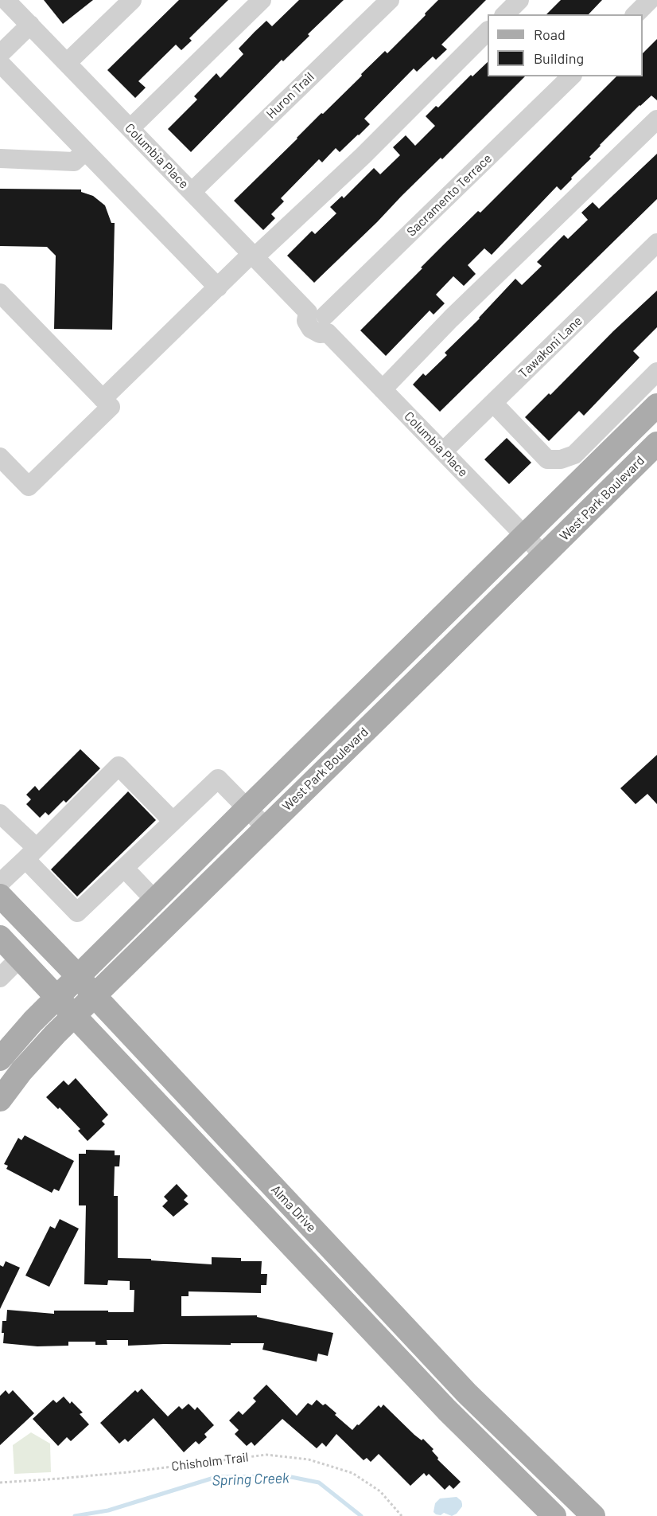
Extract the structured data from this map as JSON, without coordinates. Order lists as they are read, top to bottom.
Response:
{
  "streets": {
    "main road": ["West Park Boulevard", "Alma Drive"],
    "street": [
      "Huron Trail",
      "Columbia Place",
      "Sacramento Terrace",
      "Tawakoni Lane"
    ],
    "path": ["Chisholm Trail"]
  },
  "crossings": [
    ["Huron Trail", "Columbia Place"],
    ["Columbia Place", "Sacramento Terrace"],
    ["Columbia Place", "Tawakoni Lane"],
    ["Columbia Place", "West Park Boulevard"],
    ["West Park Boulevard", "Alma Drive"]
  ],
  "water": ["Spring Creek"],
  "legend": ["Road", "Building"]
}
